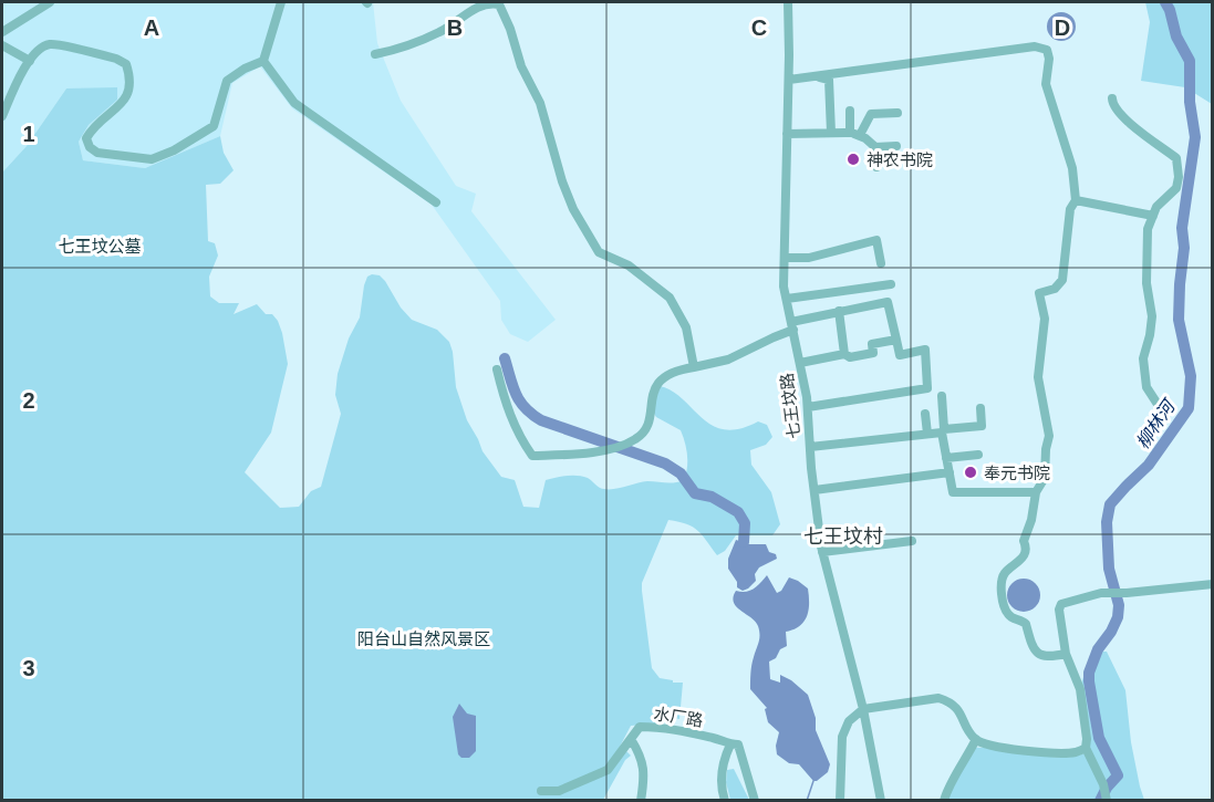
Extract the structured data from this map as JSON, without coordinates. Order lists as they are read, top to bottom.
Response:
{
  "streets": {
    "street": ["七王坟路", "水厂路"]
  },
  "districts": ["七王坟村"],
  "water": ["柳林河"],
  "parks": ["七王坟公墓", "阳台山自然风景区"],
  "places": ["神农书院", "奉元书院"],
  "grid": {
    "columns": [
      "A",
      "B",
      "C",
      "D"
    ],
    "rows": ["1", "2", "3"]
  }
}
